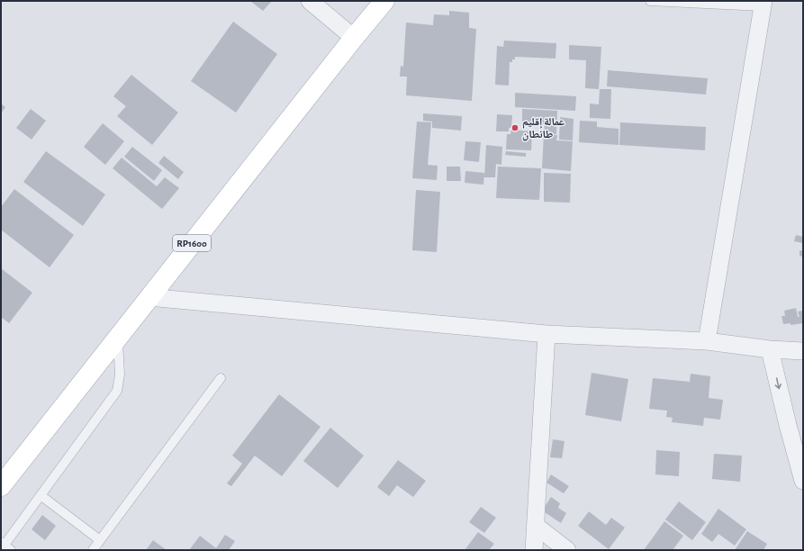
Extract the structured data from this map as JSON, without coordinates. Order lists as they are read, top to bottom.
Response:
{
  "streets": {
    "main road": ["RP1600"]
  },
  "places": ["عمالة إقليم طانطان"]
}
